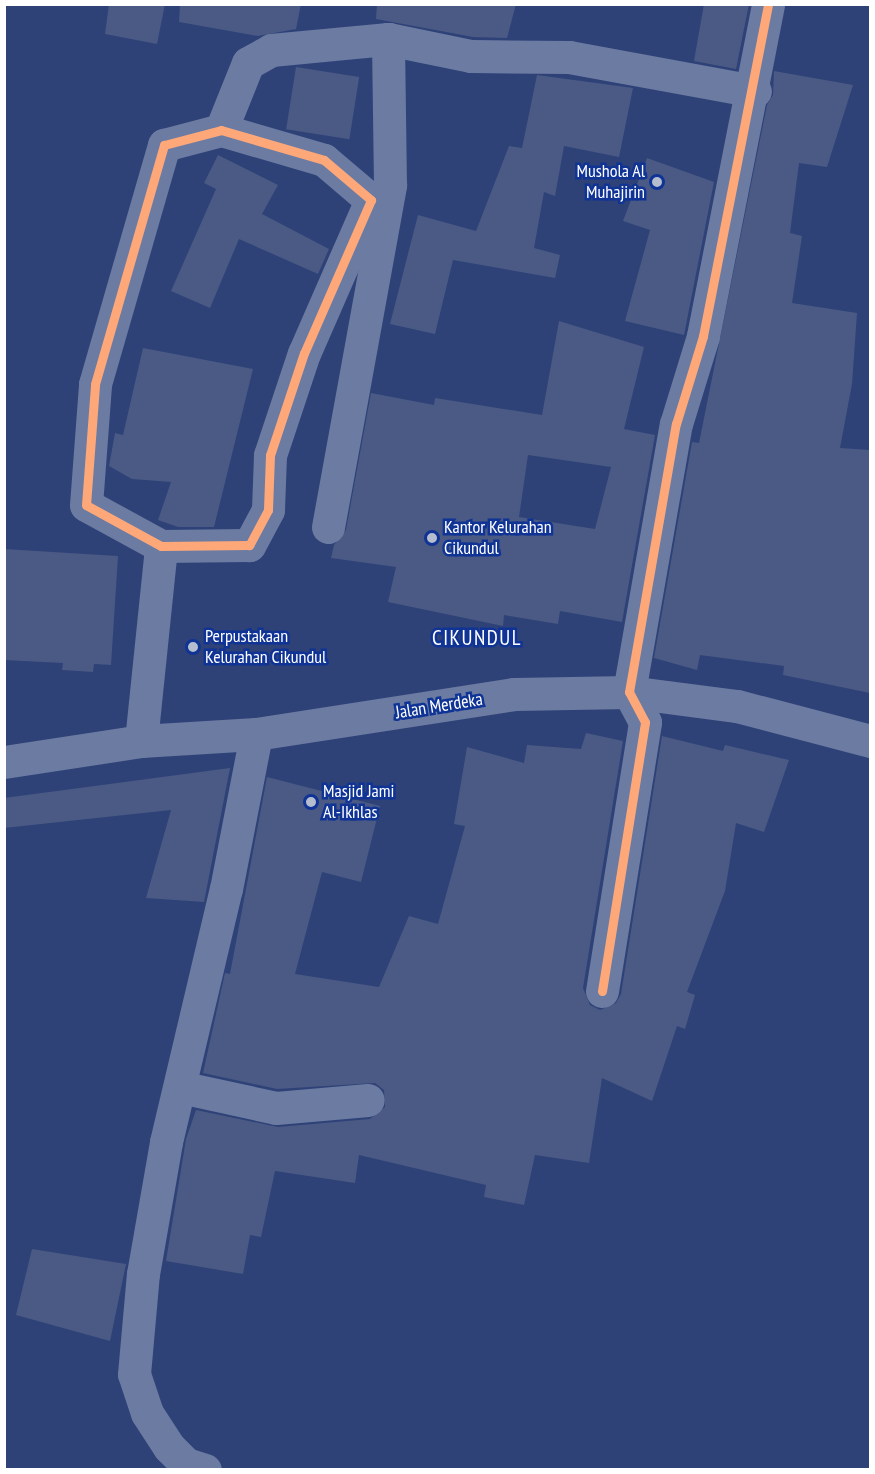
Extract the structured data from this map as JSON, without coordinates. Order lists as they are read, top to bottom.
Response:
{
  "streets": {
    "street": ["Jalan Merdeka"]
  },
  "districts": ["CIKUNDUL"],
  "places": [
    "Mushola Al Muhajirin",
    "Kantor Kelurahan Cikundul",
    "Perpustakaan Kelurahan Cikundul",
    "Masjid Jami Al-Ikhlas"
  ]
}
